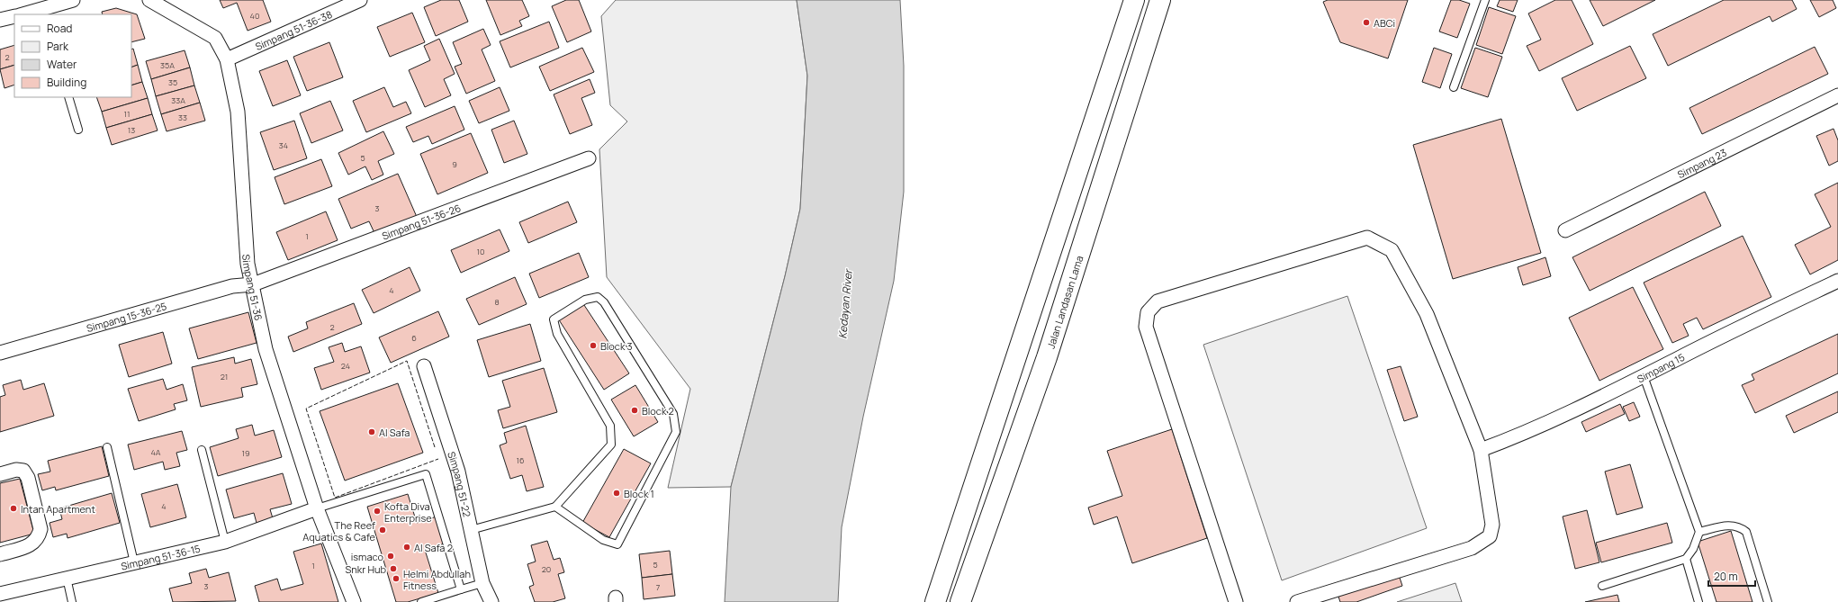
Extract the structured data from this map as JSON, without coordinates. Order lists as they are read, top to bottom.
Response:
{
  "streets": {
    "main road": ["Jalan Landasan Lama"],
    "street": [
      "Simpang 51-36-38",
      "Simpang 23",
      "Simpang 51-36-26",
      "Simpang 51-36",
      "Simpang 15-36-25",
      "Simpang 15",
      "Simpang 51-22",
      "Simpang 51-36-15"
    ]
  },
  "crossings": [
    ["Simpang 51-36-38", "Simpang 51-36"],
    ["Simpang 51-36-26", "Simpang 51-36"],
    ["Simpang 51-36-26", "Simpang 15-36-25"],
    ["Simpang 51-36", "Simpang 15-36-25"],
    ["Simpang 51-36", "Simpang 51-36-15"]
  ],
  "water": ["Kedayan River"],
  "places": [
    "ABCi",
    "Block 3",
    "Block 2",
    "Al Safa",
    "Block 1",
    "Intan Apartment",
    "Kofta Diva Enterprise",
    "The Reef Aquatics & Cafe",
    "Al Safa 2",
    "ismaco",
    "Snkr Hub",
    "Helmi Abdullah Fitness"
  ],
  "house_numbers": [
    "40",
    "2",
    "35A",
    "35",
    "33A",
    "11",
    "33",
    "13",
    "34",
    "5",
    "9",
    "3",
    "1",
    "10",
    "4",
    "8",
    "2",
    "6",
    "24",
    "21",
    "4A",
    "19",
    "16",
    "4",
    "5",
    "1",
    "20",
    "3",
    "7"
  ],
  "legend": [
    "Road",
    "Park",
    "Water",
    "Building"
  ],
  "scale_bar": "20 m"
}
